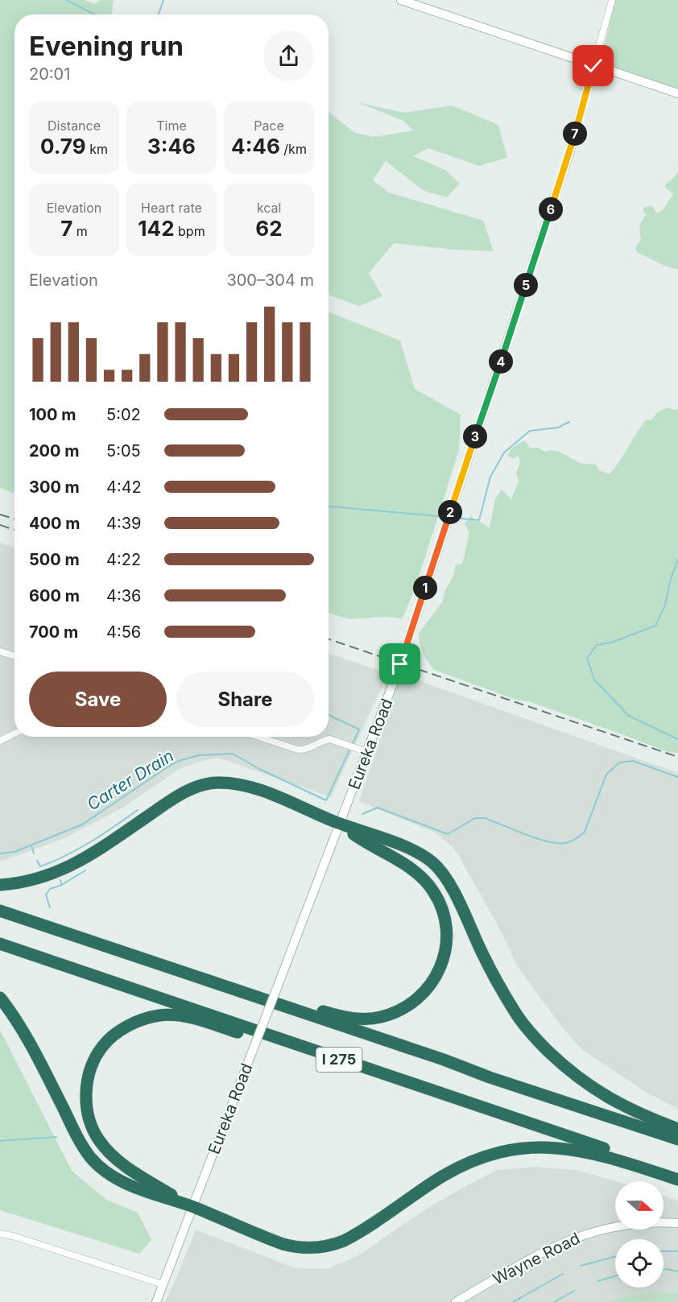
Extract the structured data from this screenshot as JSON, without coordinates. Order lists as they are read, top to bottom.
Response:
{
  "streets": {
    "highway": ["I 275"],
    "street": ["Eureka Road", "Wayne Road"]
  },
  "water": ["Carter Drain"],
  "north": "right",
  "page": {
    "heading": ["Evening run", "20:01"],
    "stats": [
      ["Distance", "0.79 km"],
      ["Time", "3:46"],
      ["Pace", "4:46 /km"],
      ["Elevation", "7 m"],
      ["Heart rate", "142 bpm"],
      ["kcal", "62"]
    ],
    "pins": [
      "7",
      "6",
      "5",
      "4",
      "3",
      "2",
      "1"
    ],
    "chart": ["Elevation", "300–304 m"],
    "list": [
      {
        "name": "100 m",
        "note": "5:02"
      },
      {
        "name": "200 m",
        "note": "5:05"
      },
      {
        "name": "300 m",
        "note": "4:42"
      },
      {
        "name": "400 m",
        "note": "4:39"
      },
      {
        "name": "500 m",
        "note": "4:22"
      },
      {
        "name": "600 m",
        "note": "4:36"
      },
      {
        "name": "700 m",
        "note": "4:56"
      }
    ],
    "buttons": ["Save", "Share"]
  }
}
